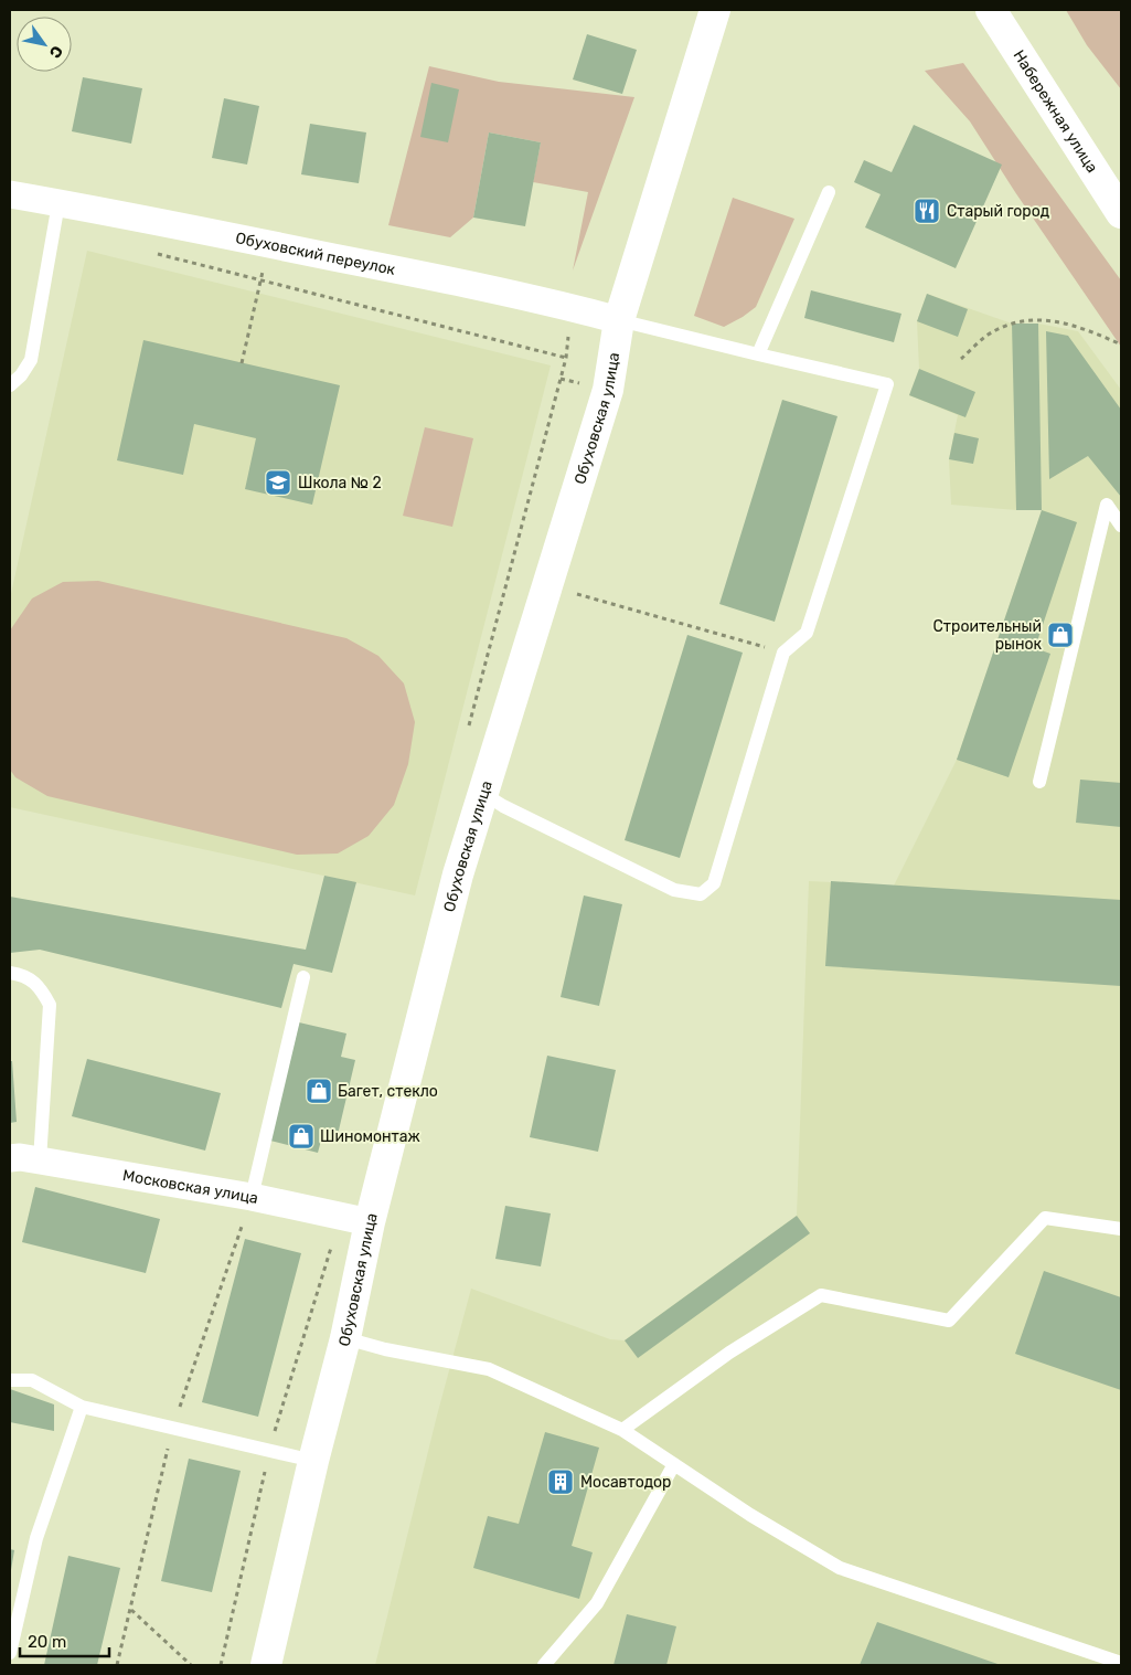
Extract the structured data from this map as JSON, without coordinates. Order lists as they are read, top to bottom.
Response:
{
  "streets": {
    "street": [
      "Набережная улица",
      "Обуховский переулок",
      "Обуховская улица",
      "Московская улица"
    ]
  },
  "crossings": [
    ["Обуховский переулок", "Обуховская улица"],
    ["Обуховская улица", "Московская улица"]
  ],
  "places": {
    "restaurant": ["Старый город"],
    "school or university": ["Школа № 2"],
    "shop": ["Строительный рынок", "Багет, стекло", "Шиномонтаж"],
    "building": ["Мосавтодор"]
  },
  "scale_bar": "20 m",
  "north": "bottom right"
}
